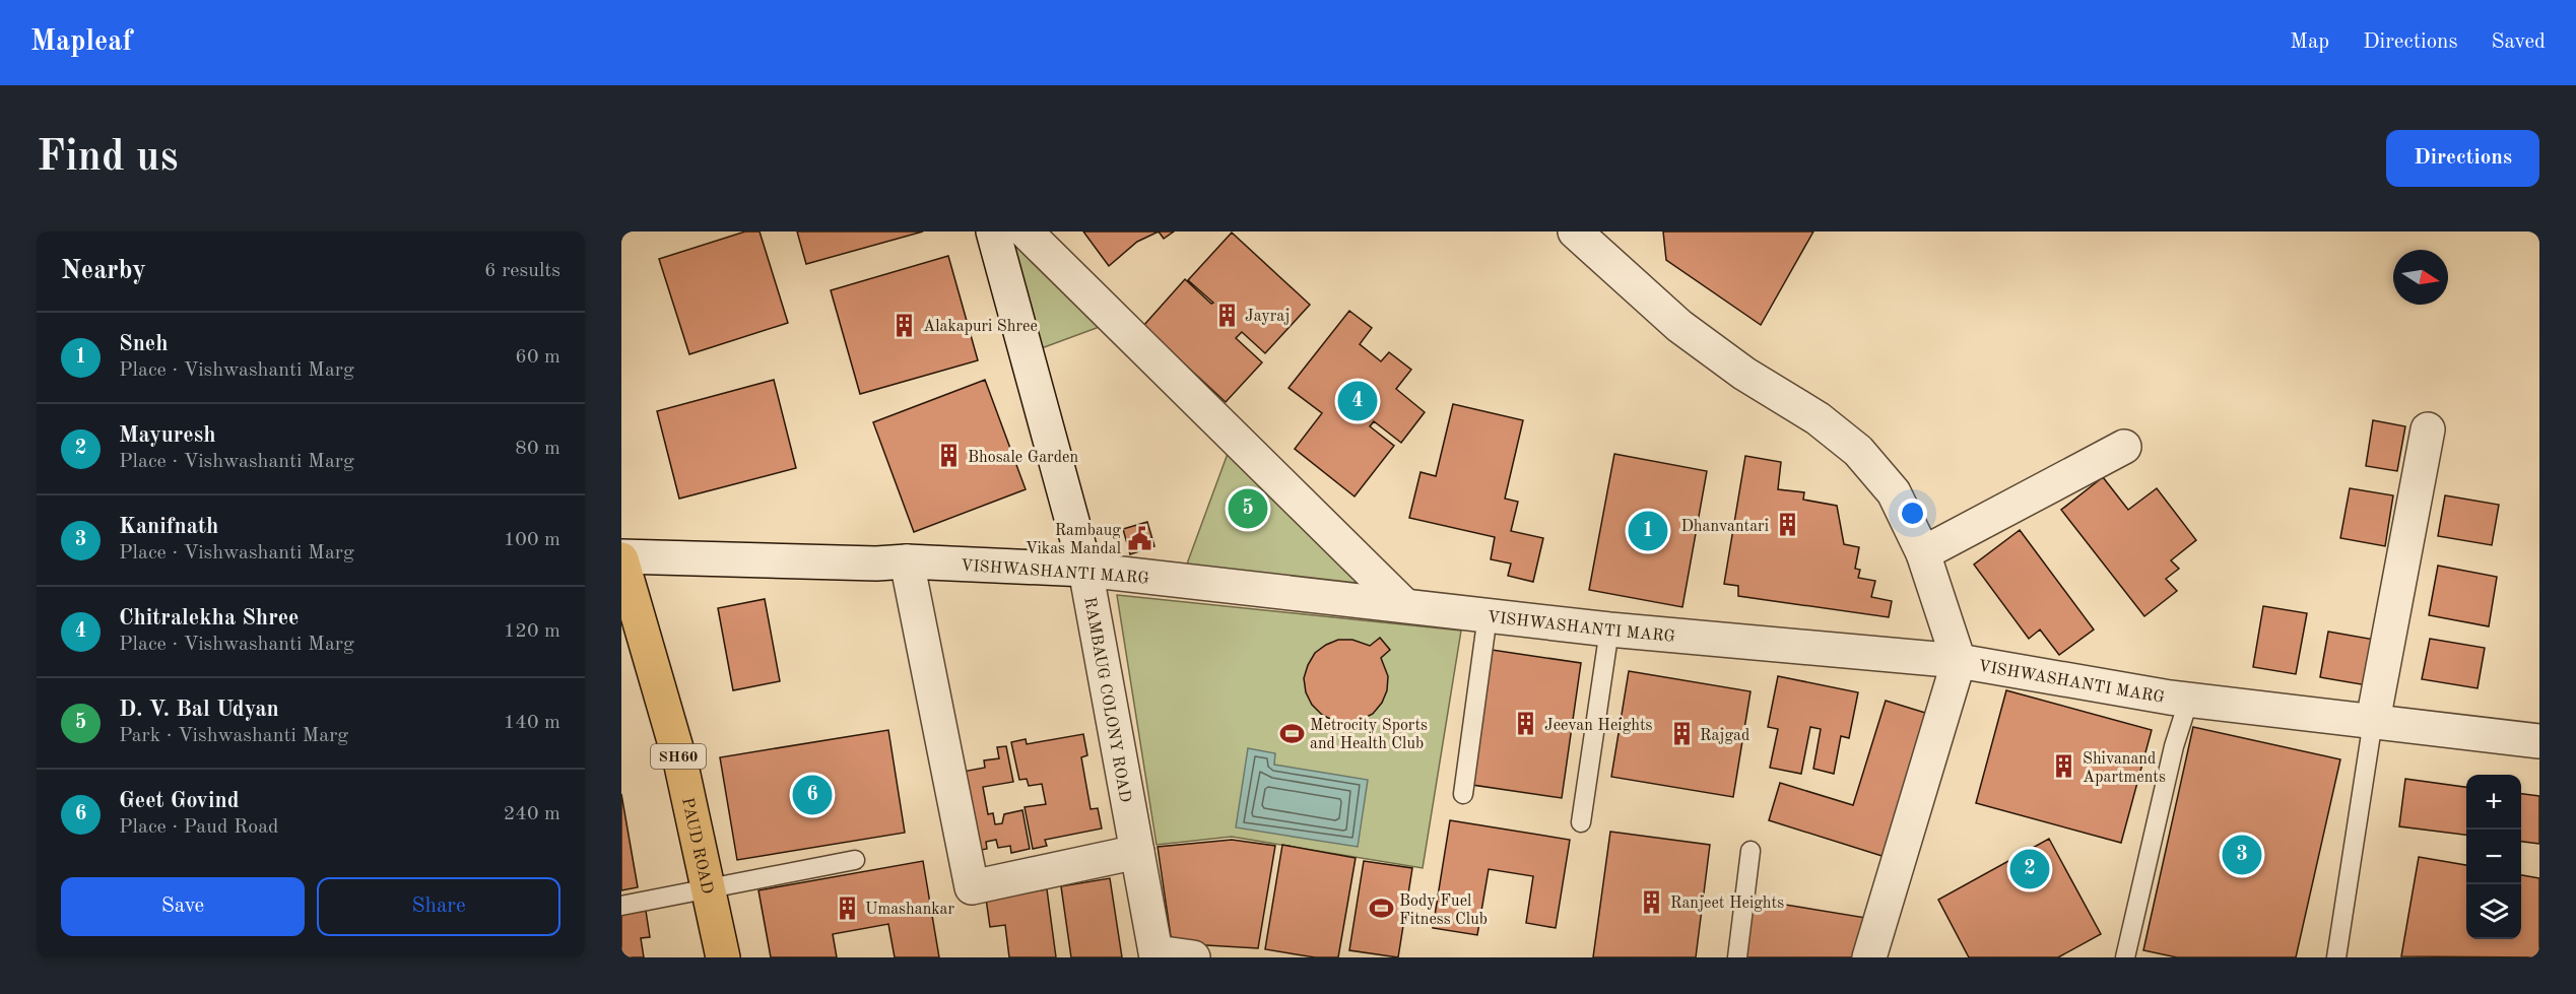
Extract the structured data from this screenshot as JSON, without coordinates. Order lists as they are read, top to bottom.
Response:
{
  "streets": {
    "main road": ["SH60", "PAUD ROAD"],
    "street": ["VISHWASHANTI MARG", "RAMBAUG COLONY ROAD"]
  },
  "crossings": [
    ["VISHWASHANTI MARG", "RAMBAUG COLONY ROAD"],
    ["VISHWASHANTI MARG", "PAUD ROAD"]
  ],
  "places": {
    "building": [
      "Jayraj",
      "Alakapuri Shree",
      "Bhosale Garden",
      "Dhanvantari",
      "Jeevan Heights",
      "Rajgad",
      "Shivanand Apartments",
      "Ranjeet Heights",
      "Umashankar"
    ],
    "public building": ["Rambaug Vikas Mandal"],
    "sports": ["Metrocity Sports and Health Club", "Body Fuel Fitness Club"]
  },
  "north": "right",
  "page": {
    "header": "Mapleaf",
    "nav": ["Map", "Directions", "Saved"],
    "buttons": [
      "Directions",
      ["Save", "Share"]
    ],
    "title": "Find us",
    "heading": ["Nearby", "6 results"],
    "list": [
      {
        "mark": "1",
        "name": "Sneh",
        "note": "Place · Vishwashanti Marg",
        "value": "60 m"
      },
      {
        "mark": "2",
        "name": "Mayuresh",
        "note": "Place · Vishwashanti Marg",
        "value": "80 m"
      },
      {
        "mark": "3",
        "name": "Kanifnath",
        "note": "Place · Vishwashanti Marg",
        "value": "100 m"
      },
      {
        "mark": "4",
        "name": "Chitralekha Shree",
        "note": "Place · Vishwashanti Marg",
        "value": "120 m"
      },
      {
        "mark": "5",
        "name": "D. V. Bal Udyan",
        "note": "Park · Vishwashanti Marg",
        "value": "140 m"
      },
      {
        "mark": "6",
        "name": "Geet Govind",
        "note": "Place · Paud Road",
        "value": "240 m"
      }
    ],
    "pins": [
      "4",
      "5",
      "1",
      "6",
      "3",
      "2"
    ],
    "map_buttons": ["+", "−"]
  }
}
